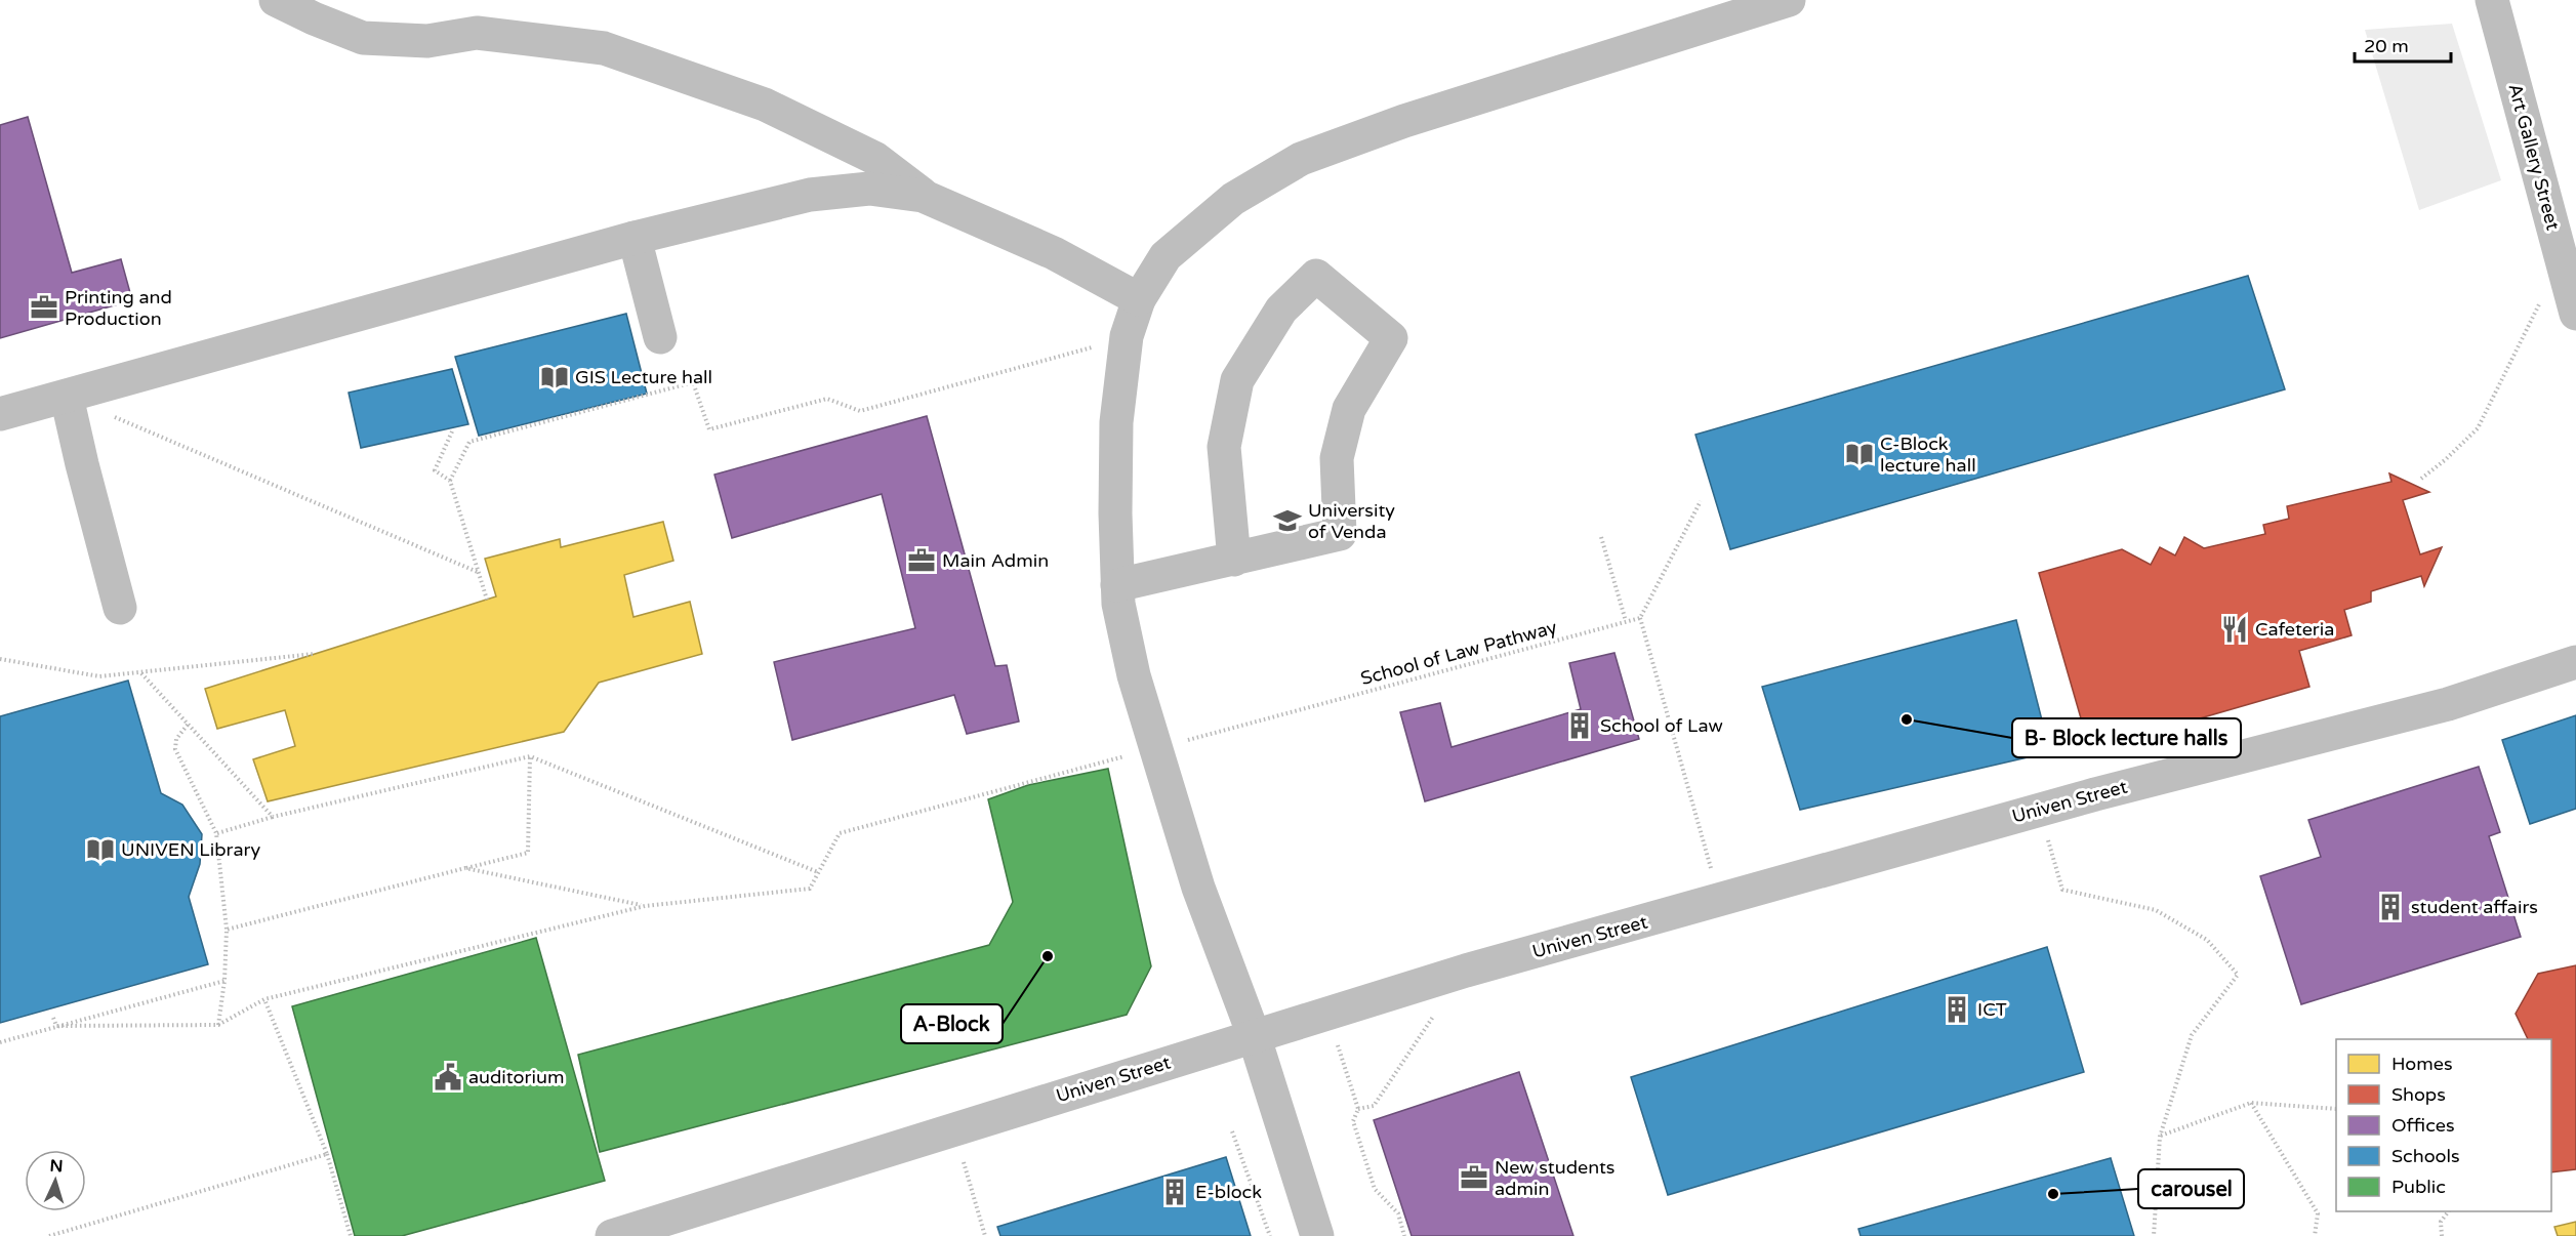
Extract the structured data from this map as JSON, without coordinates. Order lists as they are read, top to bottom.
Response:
{
  "streets": {
    "lane": ["Art Gallery Street", "Univen Street"],
    "path": ["School of Law Pathway"]
  },
  "places": {
    "office": ["Printing and Production", "Main Admin", "New students admin"],
    "library": ["GIS Lecture hall", "C-Block lecture hall", "UNIVEN Library"],
    "school or university": ["University of Venda"],
    "restaurant": ["Cafeteria"],
    "other": ["B- Block lecture halls", "A-Block", "carousel"],
    "building": [
      "School of Law",
      "student affairs",
      "ICT",
      "E-block"
    ],
    "public building": ["auditorium"]
  },
  "legend": [
    "Homes",
    "Shops",
    "Offices",
    "Schools",
    "Public"
  ],
  "scale_bar": "20 m",
  "north": "top"
}
